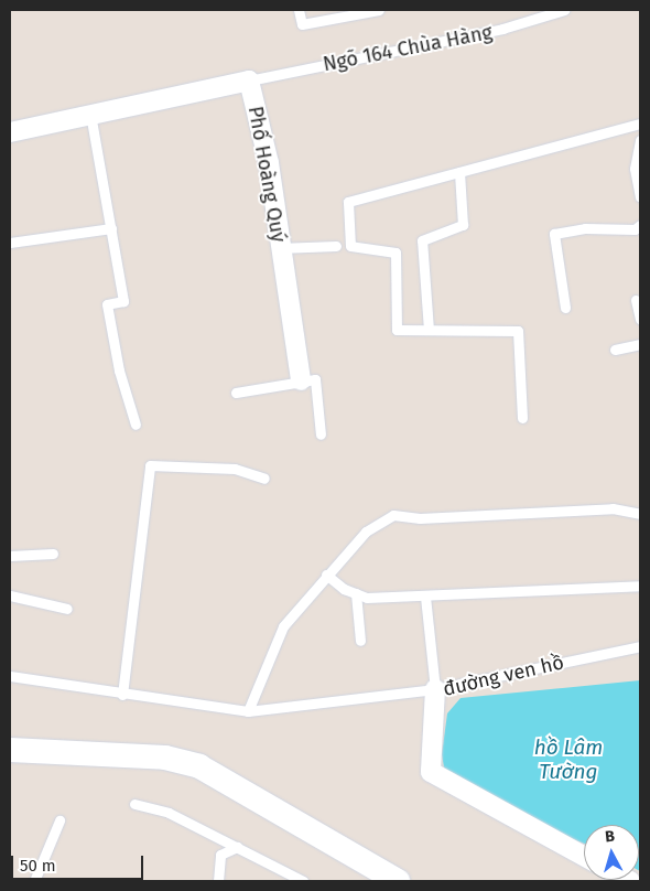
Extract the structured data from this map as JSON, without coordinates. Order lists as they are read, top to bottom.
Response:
{
  "streets": {
    "street": ["Phố Hoàng Quý", "đường ven hồ"],
    "lane": ["Ngõ 164 Chùa Hàng"]
  },
  "crossings": [
    ["Ngõ 164 Chùa Hàng", "Phố Hoàng Quý"]
  ],
  "water": ["hồ Lâm Tường"],
  "scale_bar": "50 m",
  "north": "top"
}
